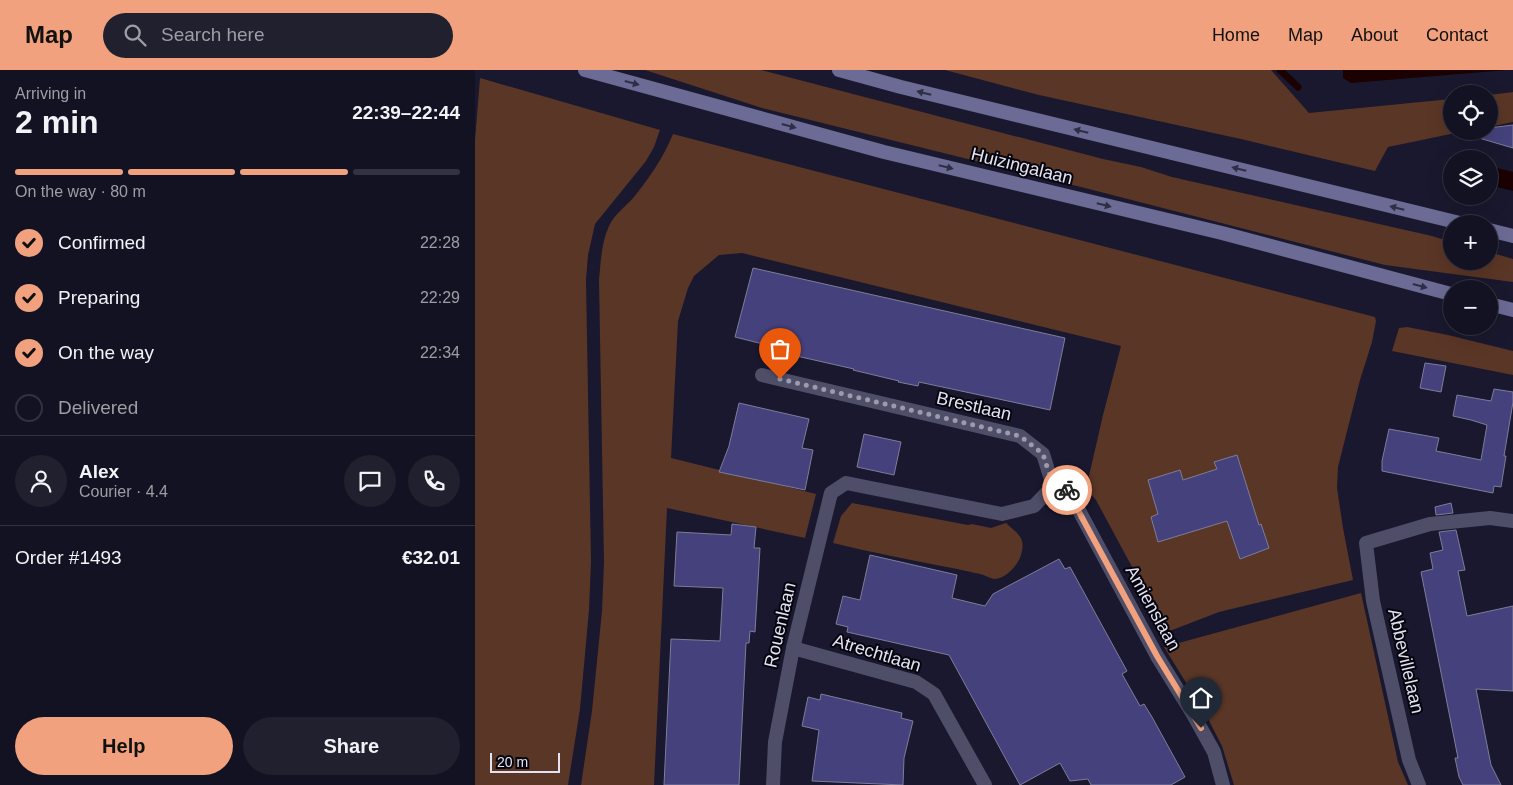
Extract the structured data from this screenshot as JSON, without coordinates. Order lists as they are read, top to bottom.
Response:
{
  "streets": {
    "main road": ["Huizingalaan"],
    "street": [
      "Brestlaan",
      "Amienslaan",
      "Rouenlaan",
      "Atrechtlaan",
      "Abbevillelaan"
    ]
  },
  "crossings": [
    ["Brestlaan", "Amienslaan"],
    ["Brestlaan", "Rouenlaan"],
    ["Amienslaan", "Rouenlaan"],
    ["Rouenlaan", "Atrechtlaan"]
  ],
  "scale_bar": "20 m",
  "page": {
    "header": "Map",
    "search": "Search here",
    "nav": [
      "Home",
      "Map",
      "About",
      "Contact"
    ],
    "heading": ["2 min", "Arriving in", "22:39–22:44"],
    "panel": [
      "Alex",
      "Courier · 4.4",
      "Order #1493",
      "€32.01"
    ],
    "map_buttons": ["+", "−"],
    "bar": "On the way · 80 m",
    "list": [
      ["Confirmed", "22:28"],
      ["Preparing", "22:29"],
      ["On the way", "22:34"],
      "Delivered"
    ],
    "buttons": ["Help", "Share"],
    "scale": "20 m"
  }
}
